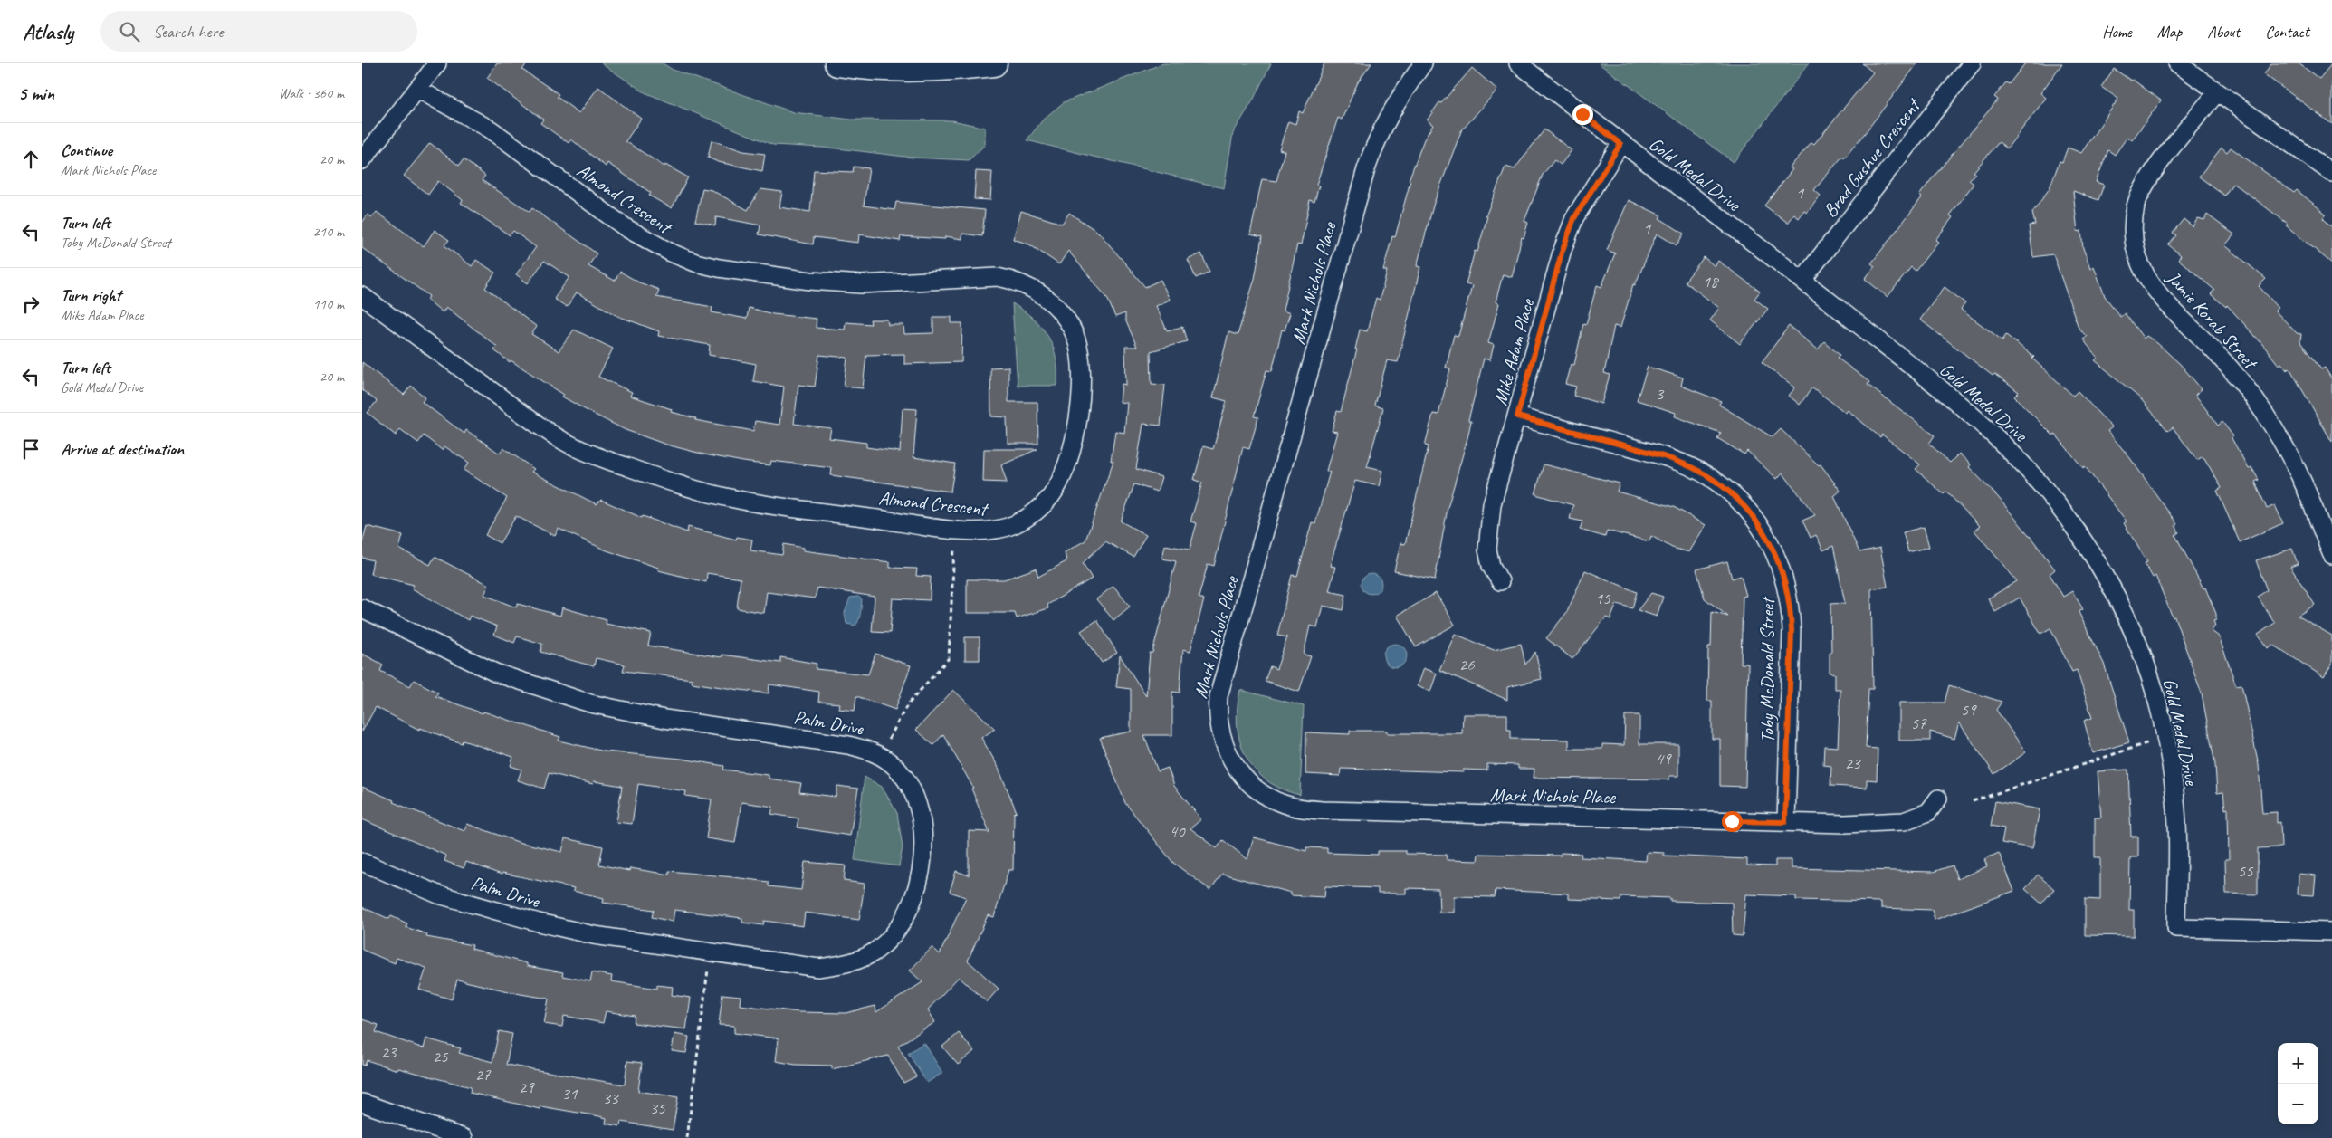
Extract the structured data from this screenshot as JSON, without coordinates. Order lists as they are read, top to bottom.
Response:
{
  "streets": {
    "street": [
      "Brad Gushue Crescent",
      "Gold Medal Drive",
      "Almond Crescent",
      "Mark Nichols Place",
      "Jamie Korab Street",
      "Mike Adam Place",
      "Toby McDonald Street",
      "Palm Drive"
    ]
  },
  "crossings": [
    ["Brad Gushue Crescent", "Gold Medal Drive"],
    ["Gold Medal Drive", "Mike Adam Place"],
    ["Mark Nichols Place", "Toby McDonald Street"],
    ["Mike Adam Place", "Toby McDonald Street"]
  ],
  "house_numbers": [
    "1",
    "1",
    "18",
    "3",
    "15",
    "26",
    "59",
    "57",
    "49",
    "23",
    "40",
    "55",
    "23",
    "25",
    "27",
    "29",
    "31",
    "33",
    "35"
  ],
  "page": {
    "header": "Atlasly",
    "search": "Search here",
    "nav": [
      "Home",
      "Map",
      "About",
      "Contact"
    ],
    "heading": ["5 min", "Walk · 360 m"],
    "list": [
      ["Continue", "Mark Nichols Place", "20 m"],
      ["Turn left", "Toby McDonald Street", "210 m"],
      ["Turn right", "Mike Adam Place", "110 m"],
      ["Turn left", "Gold Medal Drive", "20 m"],
      "Arrive at destination"
    ],
    "map_buttons": ["+", "−"]
  }
}
